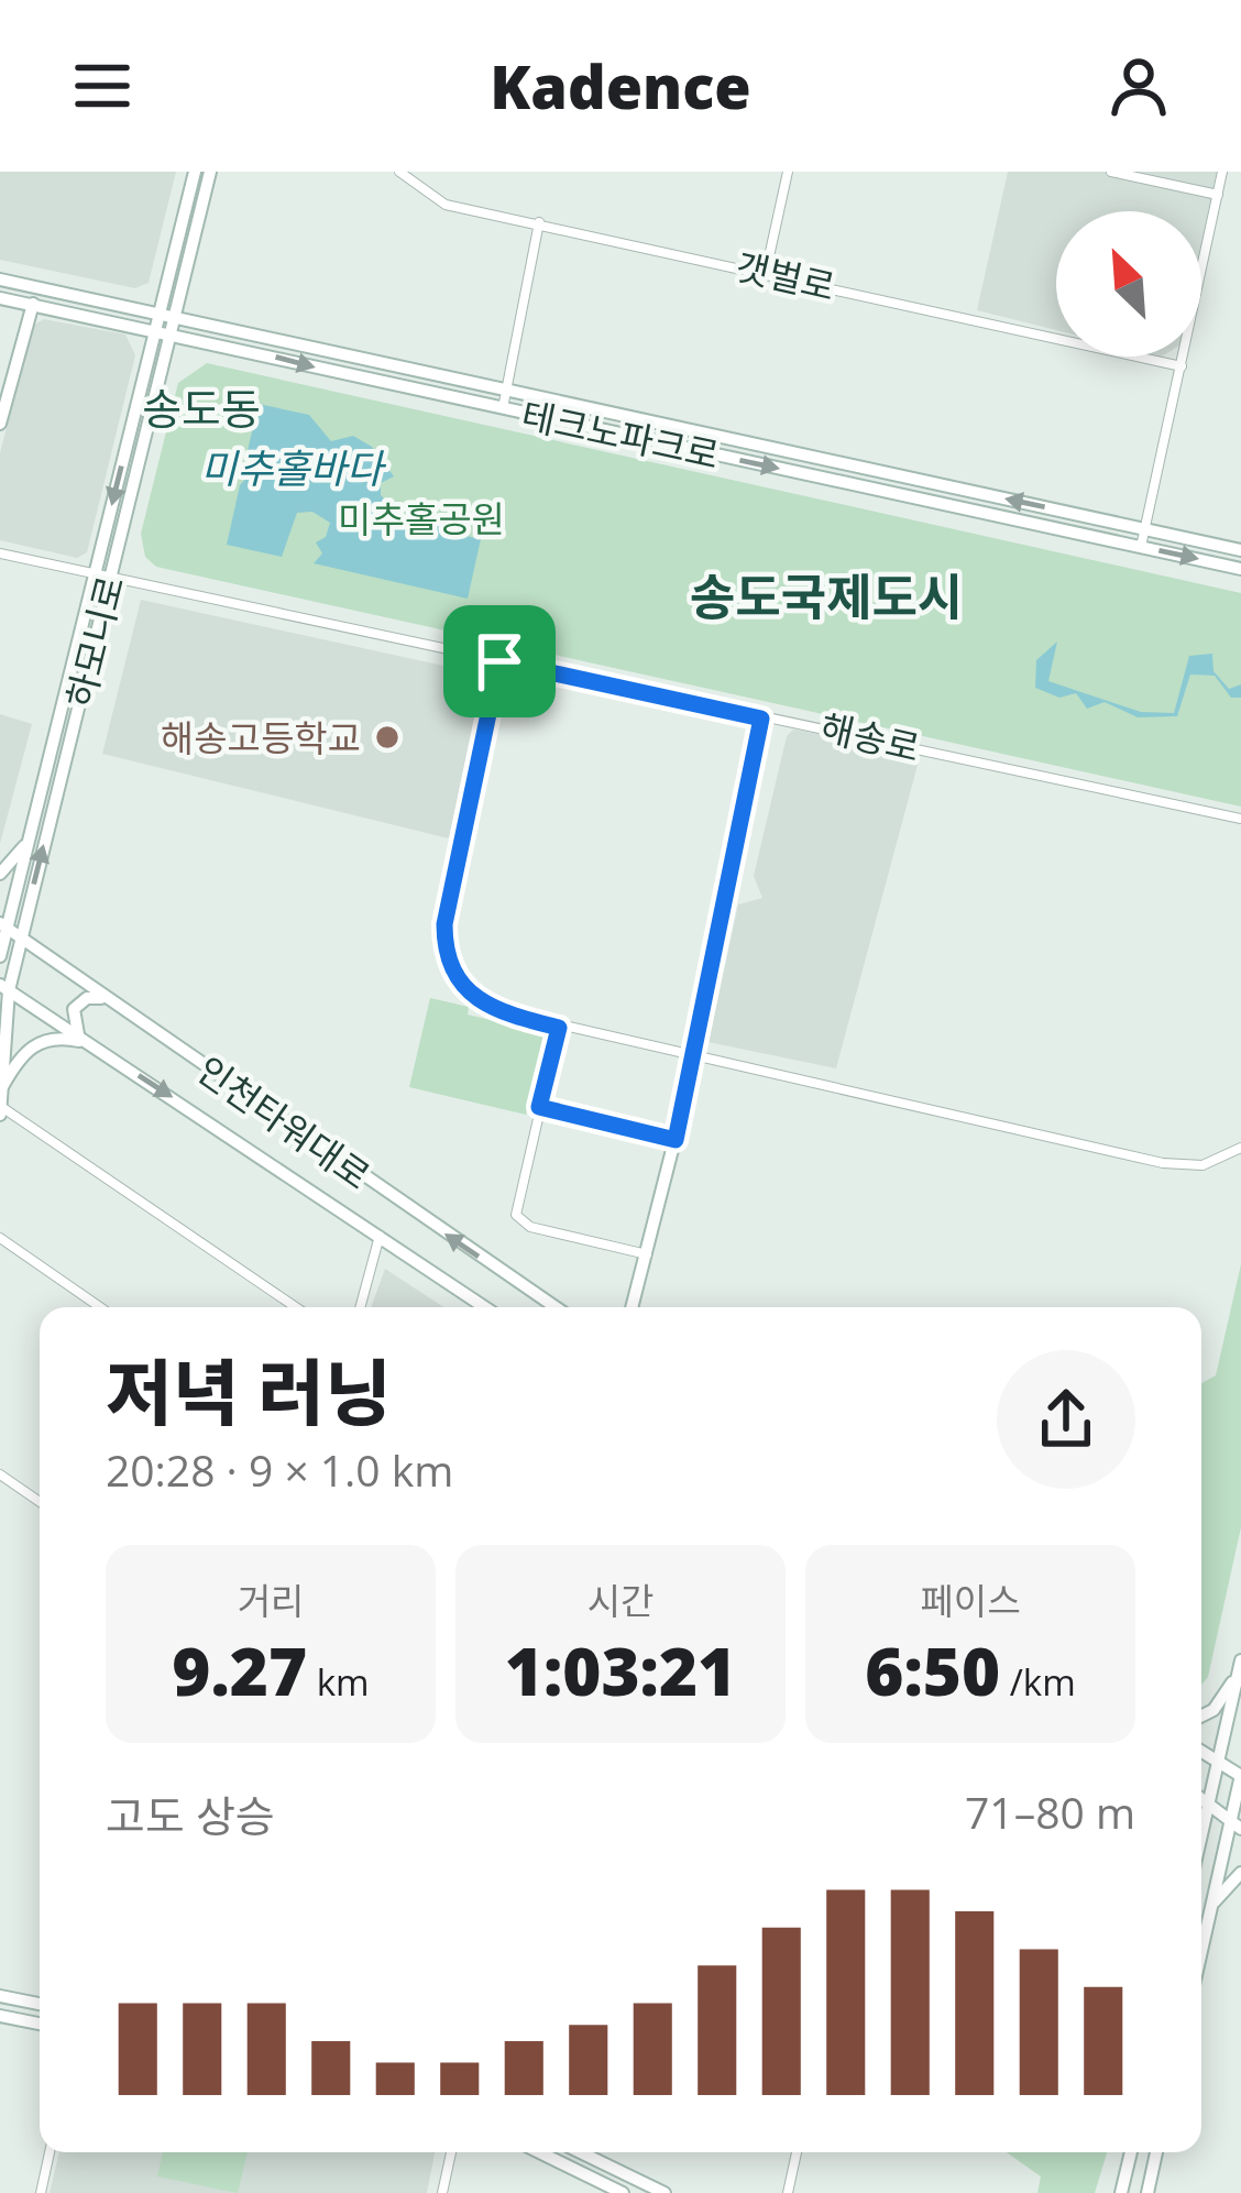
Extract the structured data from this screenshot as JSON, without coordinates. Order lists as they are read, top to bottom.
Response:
{
  "streets": {
    "street": [
      "갯벌로",
      "테크노파크로",
      "하모니로",
      "해송로",
      "인천타워대로"
    ]
  },
  "crossings": [
    ["테크노파크로", "하모니로"],
    ["하모니로", "해송로"],
    ["하모니로", "인천타워대로"]
  ],
  "districts": ["송도동", "송도국제도시"],
  "water": ["미추홀바다"],
  "parks": ["미추홀공원"],
  "places": ["해송고등학교"],
  "north": "top left",
  "page": {
    "header": "Kadence",
    "heading": ["저녁 러닝", "20:28 · 9 × 1.0 km"],
    "stats": [
      ["거리", "9.27 km"],
      ["시간", "1:03:21"],
      ["페이스", "6:50 /km"]
    ],
    "chart": ["고도 상승", "71–80 m"]
  }
}
